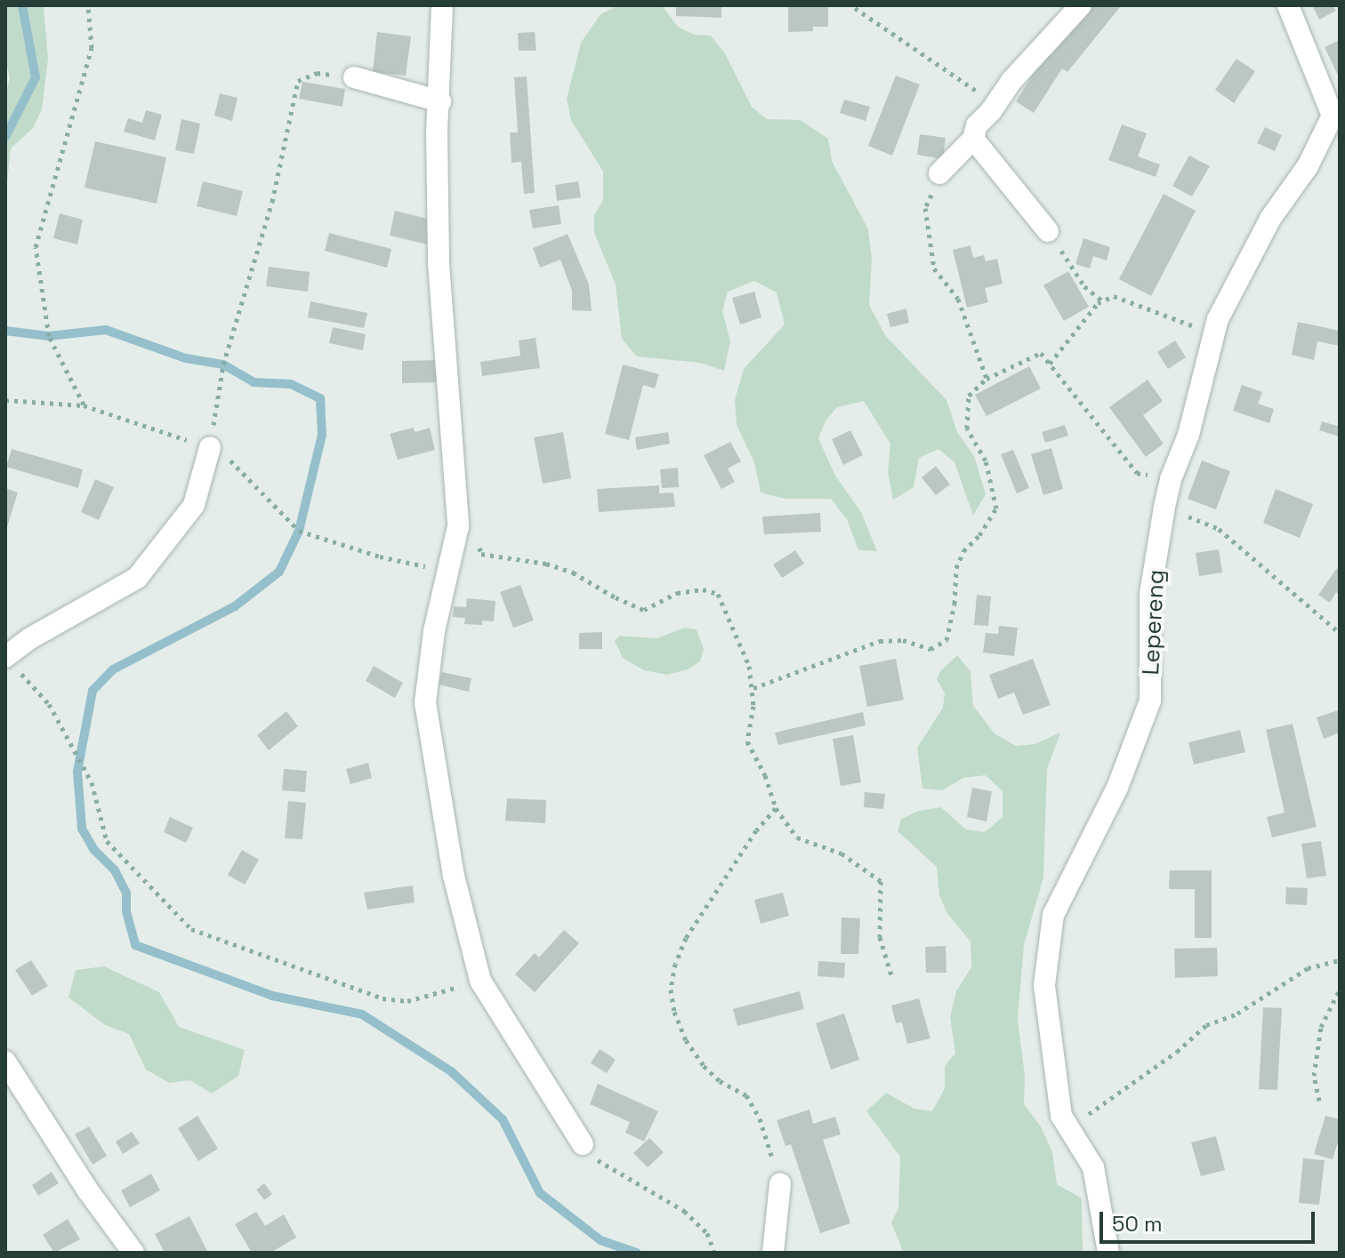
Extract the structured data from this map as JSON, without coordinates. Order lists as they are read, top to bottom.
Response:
{
  "streets": {
    "street": ["Lepereng"]
  },
  "scale_bar": "50 m"
}
